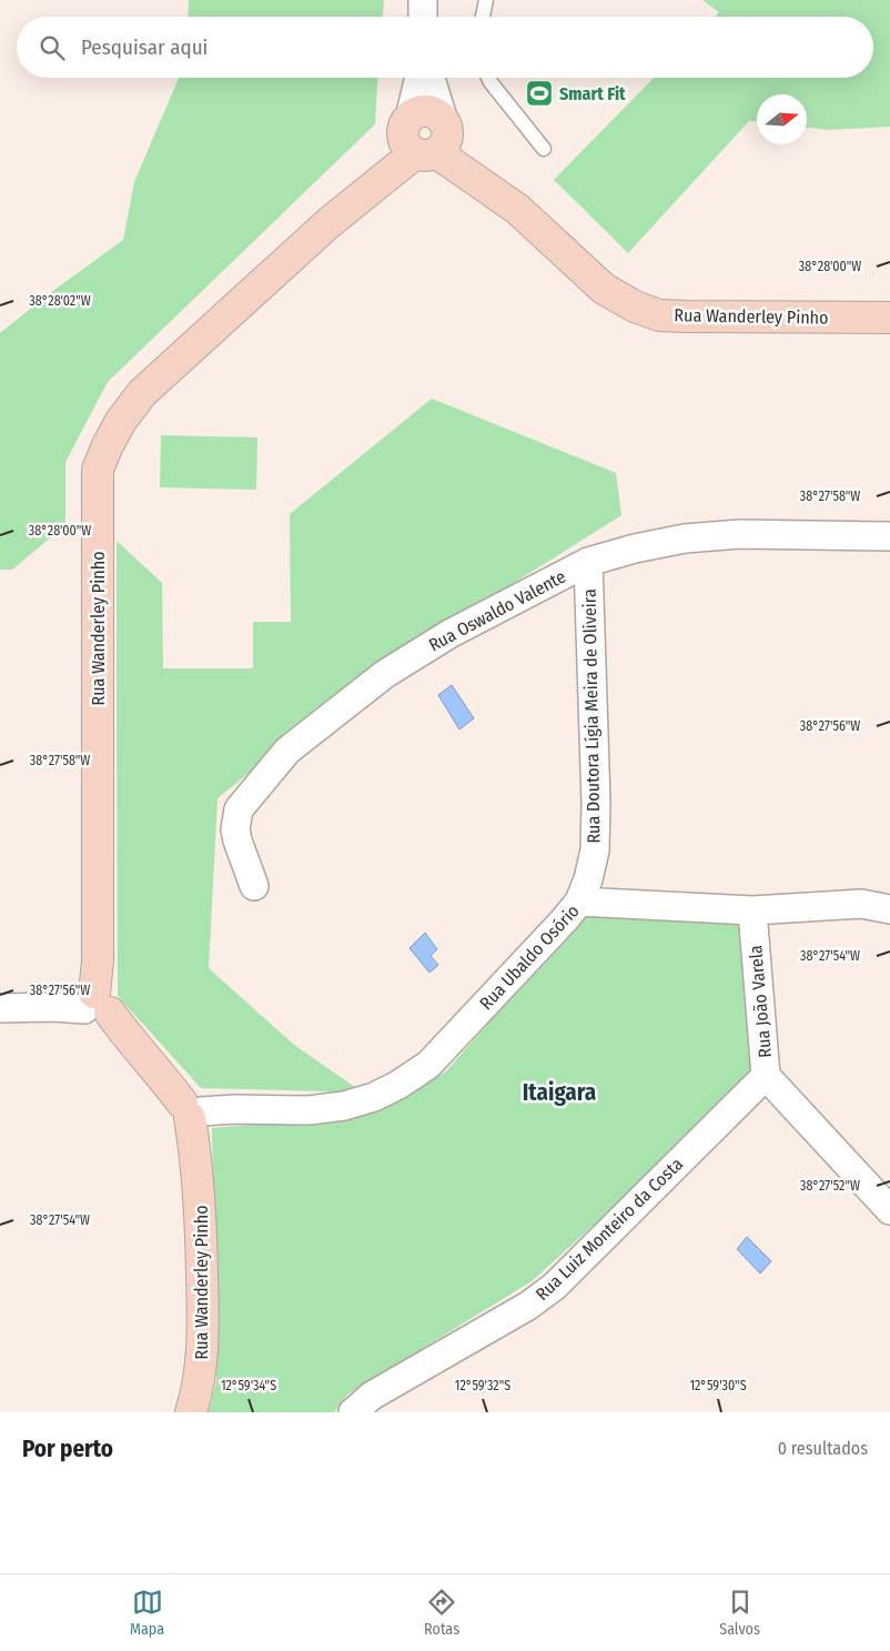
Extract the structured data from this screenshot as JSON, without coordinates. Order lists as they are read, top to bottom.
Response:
{
  "streets": {
    "street": [
      "Rua Wanderley Pinho",
      "Rua Oswaldo Valente",
      "Rua Doutora Lígia Meira de Oliveira",
      "Rua Ubaldo Osório",
      "Rua João Varela",
      "Rua Luiz Monteiro da Costa"
    ]
  },
  "crossings": [
    ["Rua Wanderley Pinho", "Rua Ubaldo Osório"],
    ["Rua Oswaldo Valente", "Rua Doutora Lígia Meira de Oliveira"],
    ["Rua Doutora Lígia Meira de Oliveira", "Rua Ubaldo Osório"],
    ["Rua Ubaldo Osório", "Rua João Varela"],
    ["Rua João Varela", "Rua Luiz Monteiro da Costa"]
  ],
  "districts": ["Itaigara"],
  "places": {
    "sports": ["Smart Fit"]
  },
  "north": "right",
  "page": {
    "search": "Pesquisar aqui",
    "heading": ["Por perto", "0 resultados"],
    "nav": ["Mapa", "Rotas", "Salvos"]
  },
  "coordinates": [
    "38°28'00\"W",
    "38°28'02\"W",
    "38°27'58\"W",
    "38°27'56\"W",
    "38°27'54\"W",
    "38°27'52\"W",
    "12°59'34\"S",
    "12°59'32\"S",
    "12°59'30\"S"
  ]
}
